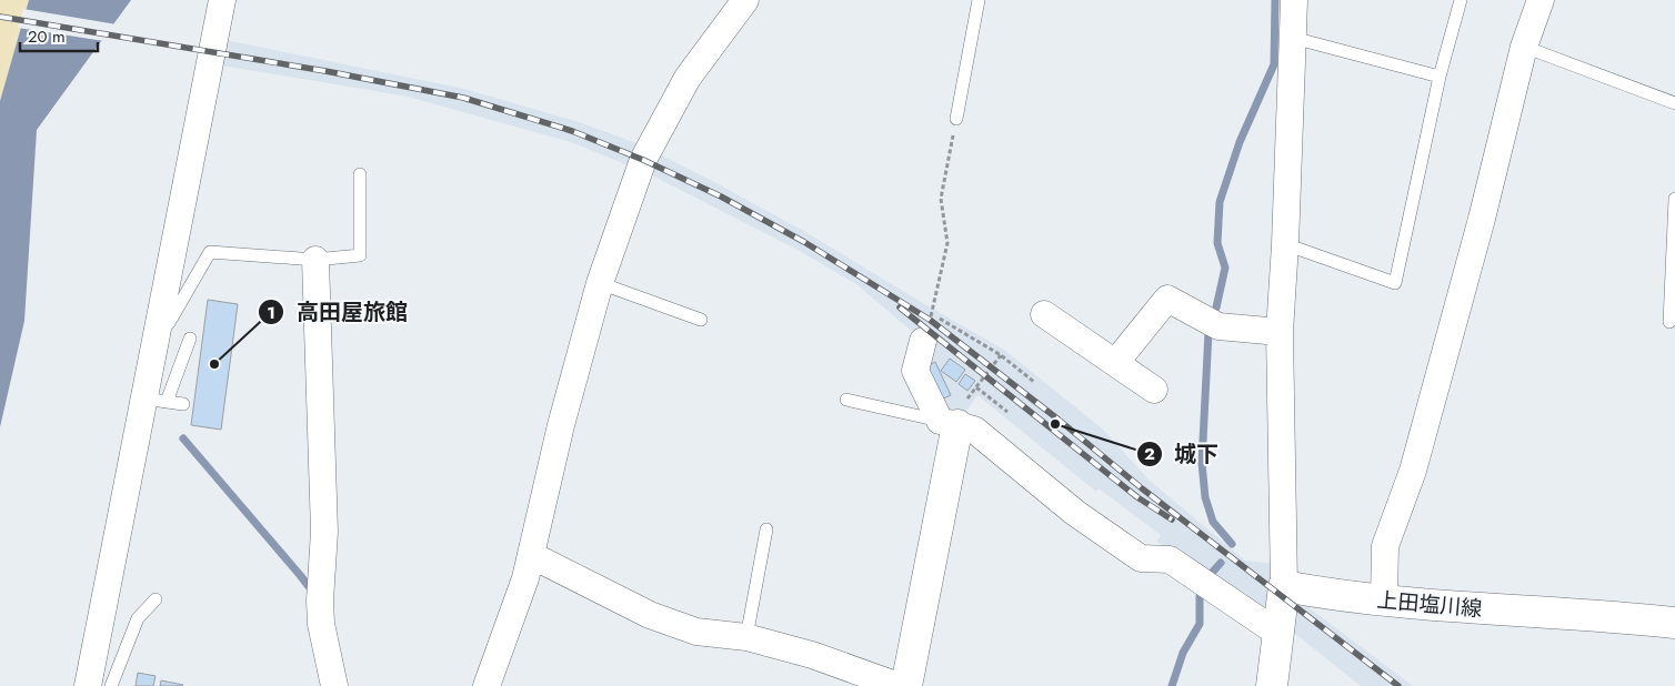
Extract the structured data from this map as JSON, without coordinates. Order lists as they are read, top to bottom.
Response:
{
  "streets": {
    "main road": ["上田塩川線"]
  },
  "places": ["高田屋旅館", "城下"],
  "scale_bar": "20 m"
}
